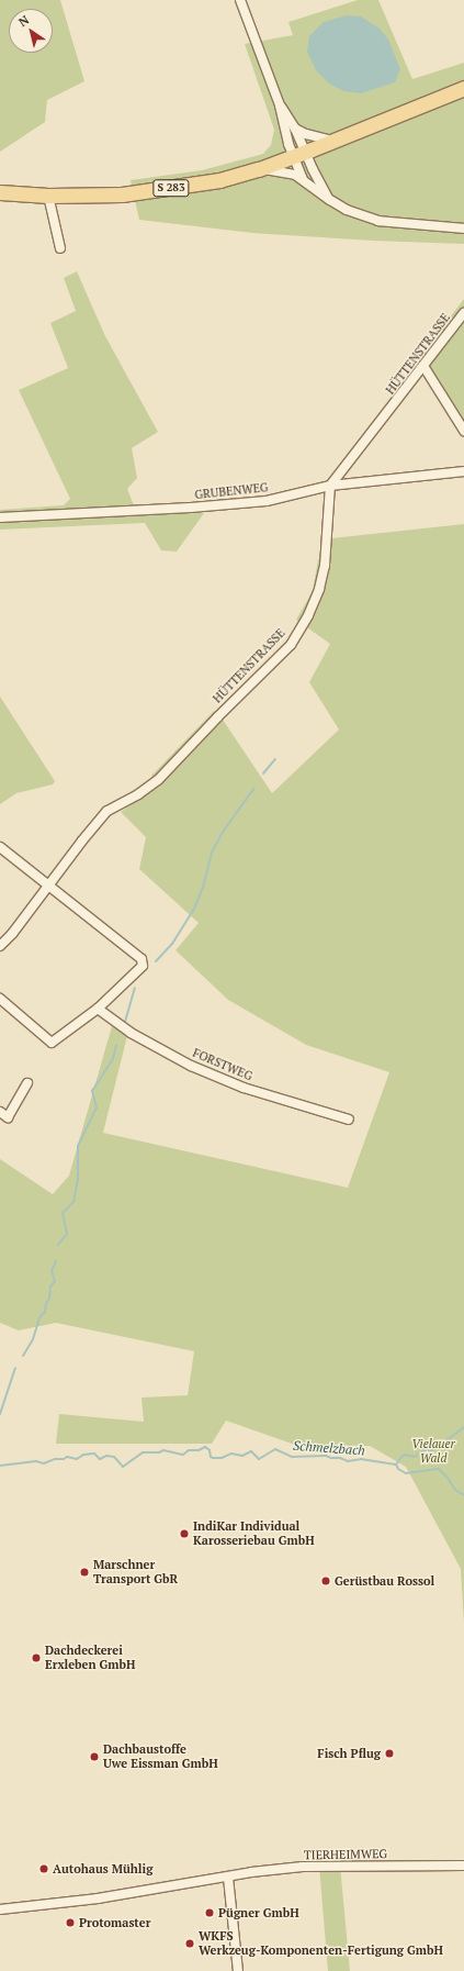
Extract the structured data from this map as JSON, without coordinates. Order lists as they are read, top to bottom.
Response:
{
  "streets": {
    "main road": ["S 283"],
    "street": [
      "HÜTTENSTRASSE",
      "GRUBENWEG",
      "FORSTWEG",
      "TIERHEIMWEG"
    ]
  },
  "crossings": [
    ["HÜTTENSTRASSE", "GRUBENWEG"]
  ],
  "water": ["Schmelzbach"],
  "parks": ["Vielauer Wald"],
  "places": [
    "IndiKar Individual Karosseriebau GmbH",
    "Marschner Transport GbR",
    "Gerüstbau Rossol",
    "Dachdeckerei Erxleben GmbH",
    "Fisch Pflug",
    "Dachbaustoffe Uwe Eissman GmbH",
    "Autohaus Mühlig",
    "Pügner GmbH",
    "Protomaster",
    "WKFS Werkzeug-Komponenten-Fertigung GmbH"
  ],
  "north": "top left"
}
